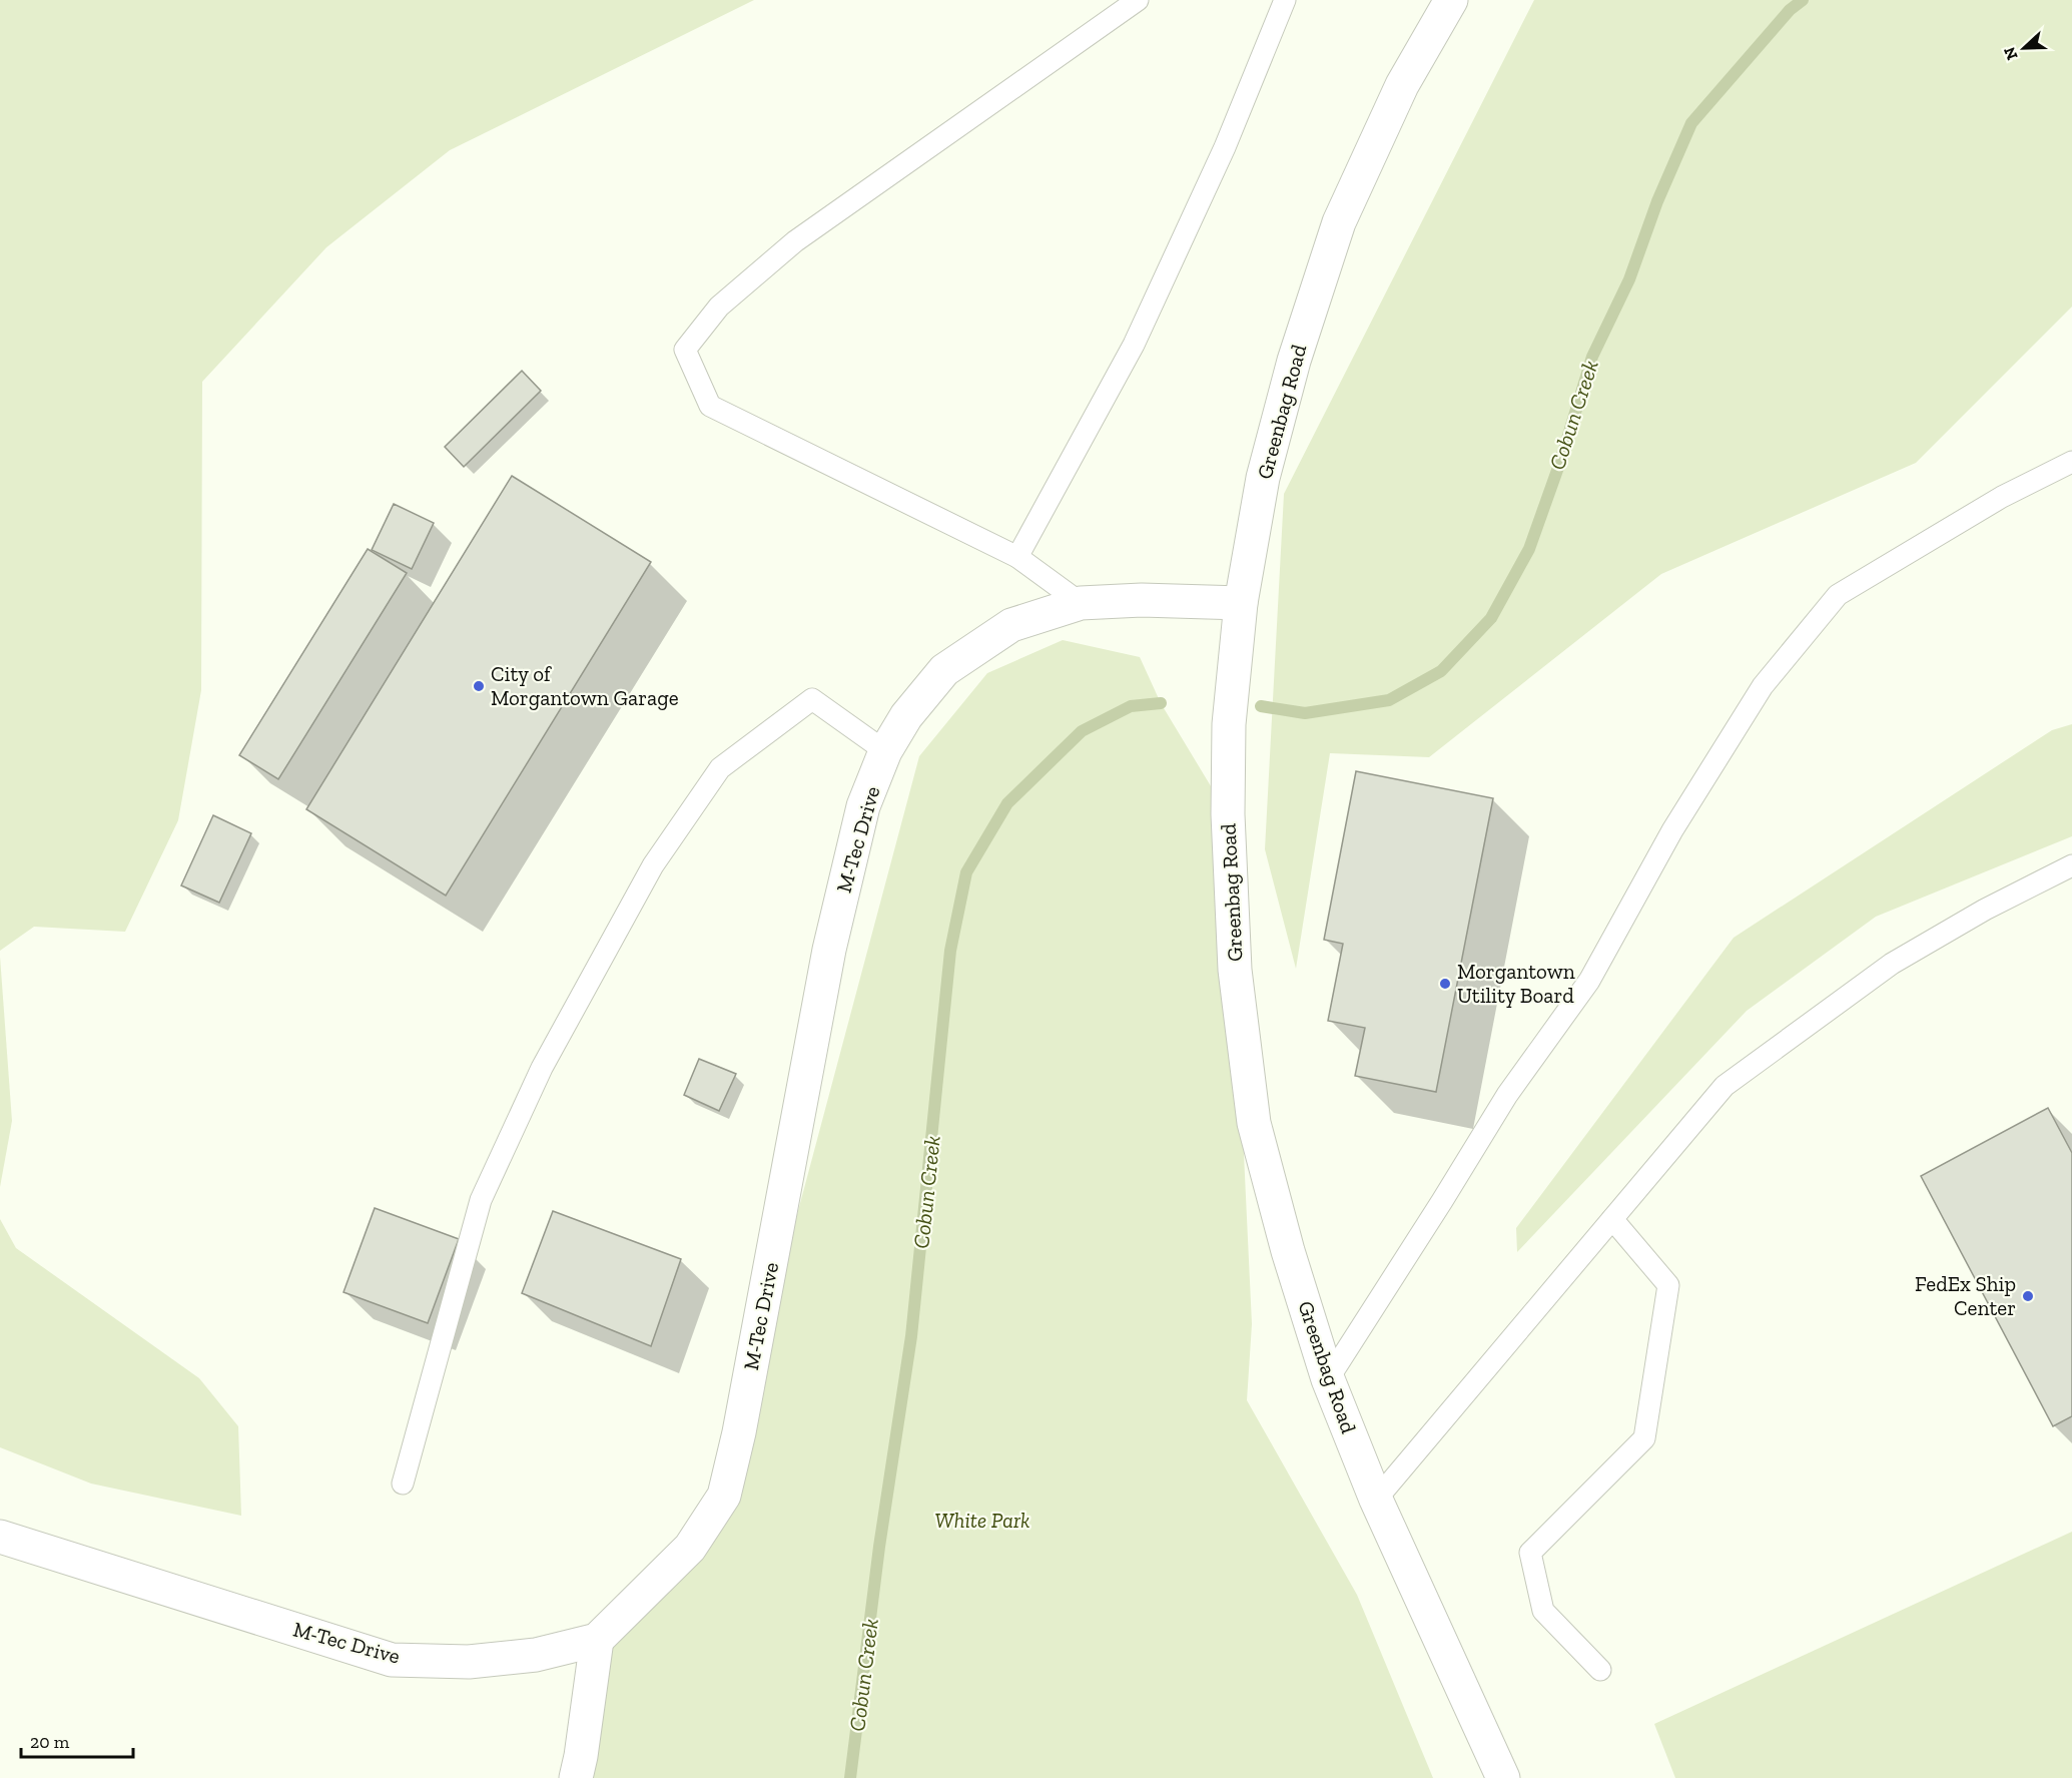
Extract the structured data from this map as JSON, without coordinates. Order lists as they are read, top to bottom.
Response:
{
  "streets": {
    "street": ["Greenbag Road", "M-Tec Drive"]
  },
  "crossings": [
    ["Greenbag Road", "M-Tec Drive"]
  ],
  "water": ["Cobun Creek"],
  "parks": ["White Park"],
  "places": ["City of Morgantown Garage", "Morgantown Utility Board", "FedEx Ship Center"],
  "scale_bar": "20 m",
  "north": "left"
}
